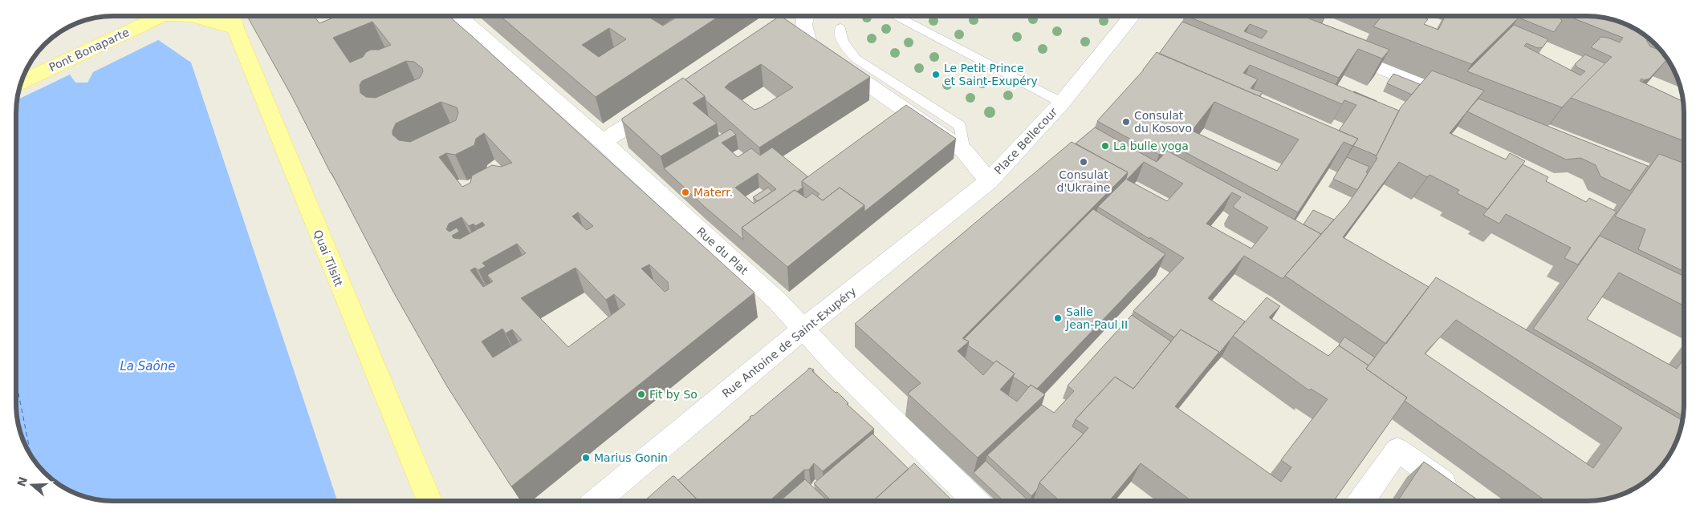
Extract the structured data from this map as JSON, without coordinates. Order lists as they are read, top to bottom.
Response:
{
  "streets": {
    "main road": ["Pont Bonaparte", "Quai Tilsitt"],
    "street": ["Place Bellecour", "Rue du Plat", "Rue Antoine de Saint-Exupéry"]
  },
  "crossings": [
    ["Place Bellecour", "Rue Antoine de Saint-Exupéry"],
    ["Rue du Plat", "Rue Antoine de Saint-Exupéry"]
  ],
  "water": ["La Saône"],
  "places": [
    "Le Petit Prince et Saint-Exupéry",
    "Consulat du Kosovo",
    "La bulle yoga",
    "Consulat d'Ukraine",
    "Materr.",
    "Salle Jean-Paul II",
    "Fit by So",
    "Marius Gonin"
  ],
  "north": "left"
}
